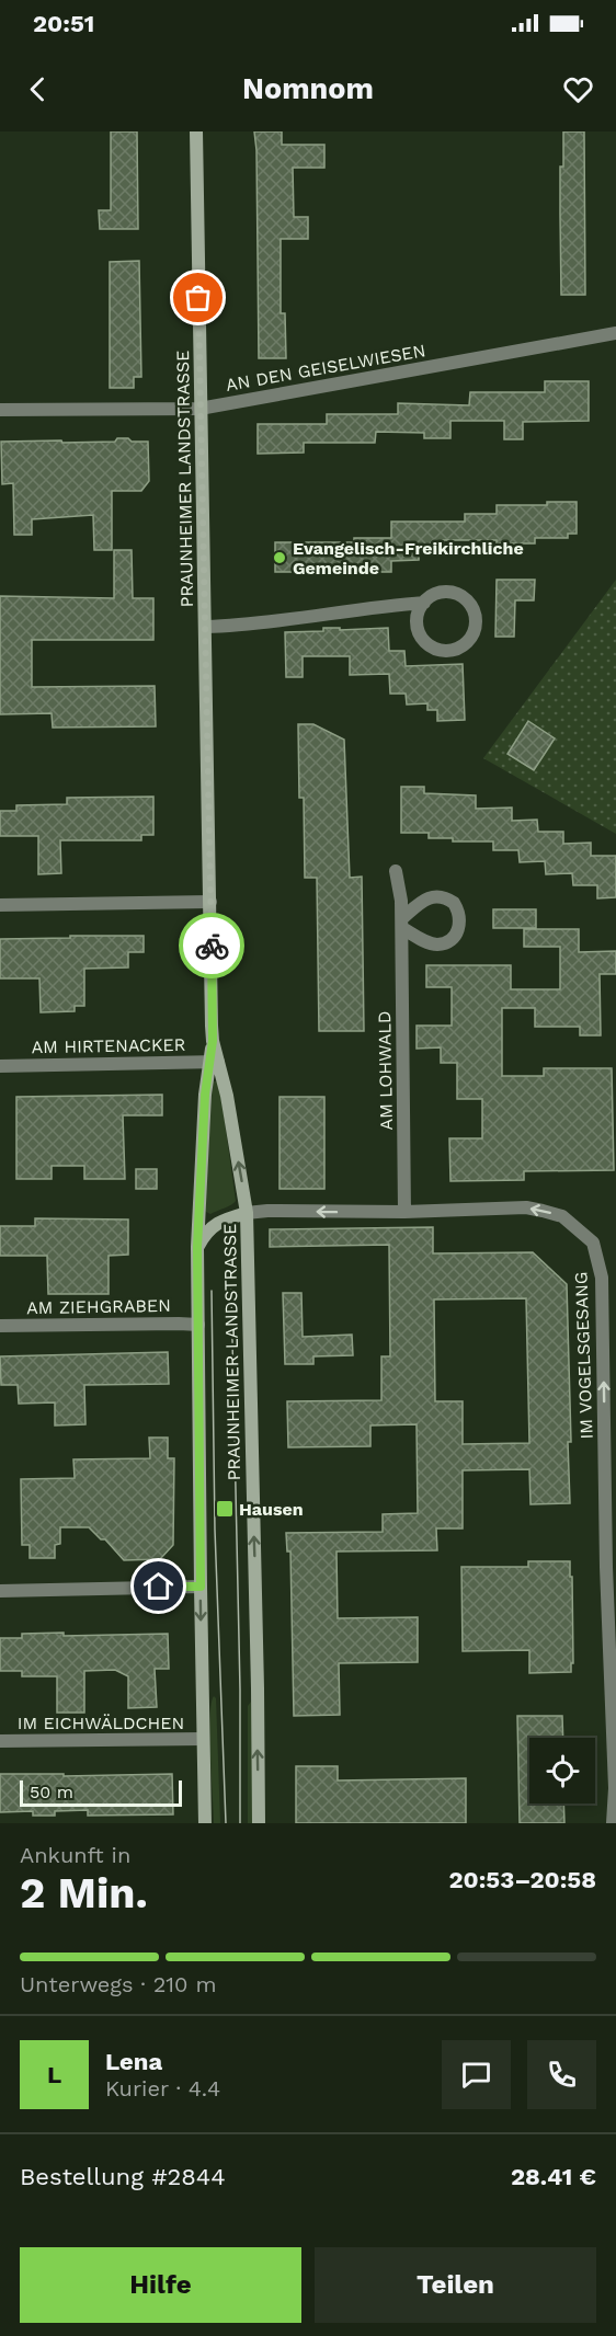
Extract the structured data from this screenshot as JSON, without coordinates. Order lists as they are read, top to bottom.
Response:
{
  "streets": {
    "main road": ["PRAUNHEIMER LANDSTRASSE"],
    "street": [
      "AN DEN GEISELWIESEN",
      "AM HIRTENACKER",
      "AM LOHWALD",
      "AM ZIEHGRABEN",
      "IM VOGELSGESANG",
      "IM EICHWÄLDCHEN"
    ]
  },
  "crossings": [
    ["AN DEN GEISELWIESEN", "PRAUNHEIMER LANDSTRASSE"],
    ["PRAUNHEIMER LANDSTRASSE", "AM HIRTENACKER"],
    ["PRAUNHEIMER LANDSTRASSE", "AM ZIEHGRABEN"],
    ["PRAUNHEIMER LANDSTRASSE", "IM VOGELSGESANG"],
    ["PRAUNHEIMER LANDSTRASSE", "IM EICHWÄLDCHEN"],
    ["AM LOHWALD", "IM VOGELSGESANG"]
  ],
  "places": {
    "other": ["Evangelisch-Freikirchliche Gemeinde"],
    "transit": ["Hausen"]
  },
  "scale_bar": "50 m",
  "page": {
    "status": "20:51",
    "header": "Nomnom",
    "scale": "50 m",
    "heading": ["2 Min.", "Ankunft in", "20:53–20:58"],
    "panel": [
      "Lena",
      "Kurier · 4.4",
      "Bestellung #2844",
      "28.41 €"
    ],
    "bar": "Unterwegs · 210 m",
    "round": "L",
    "buttons": ["Hilfe", "Teilen"]
  }
}
